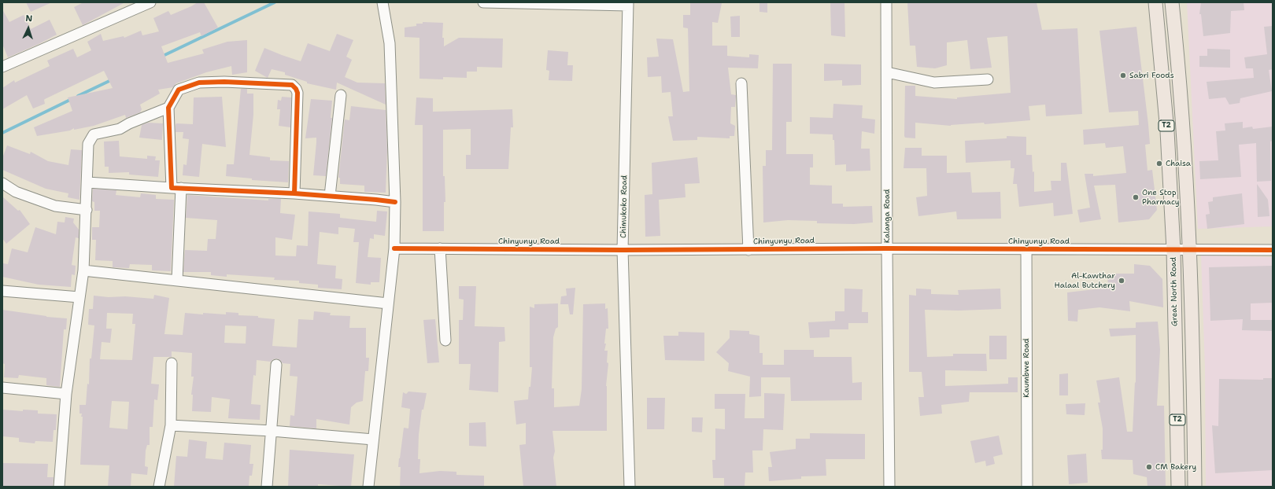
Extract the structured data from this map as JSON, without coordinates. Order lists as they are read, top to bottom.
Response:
{
  "streets": {
    "main road": ["T2", "Great North Road"],
    "street": [
      "Chimukoko Road",
      "Kalanga Road",
      "Chinyunyu Road",
      "Kaumbwe Road"
    ]
  },
  "crossings": [
    ["T2", "Chinyunyu Road"],
    ["Chimukoko Road", "Chinyunyu Road"],
    ["Kalanga Road", "Chinyunyu Road"],
    ["Chinyunyu Road", "Great North Road"],
    ["Chinyunyu Road", "Kaumbwe Road"]
  ],
  "places": [
    "Sabri Foods",
    "Chaisa",
    "One Stop Pharmacy",
    "Al-Kawthar Halaal Butchery",
    "CM Bakery"
  ],
  "north": "top"
}
